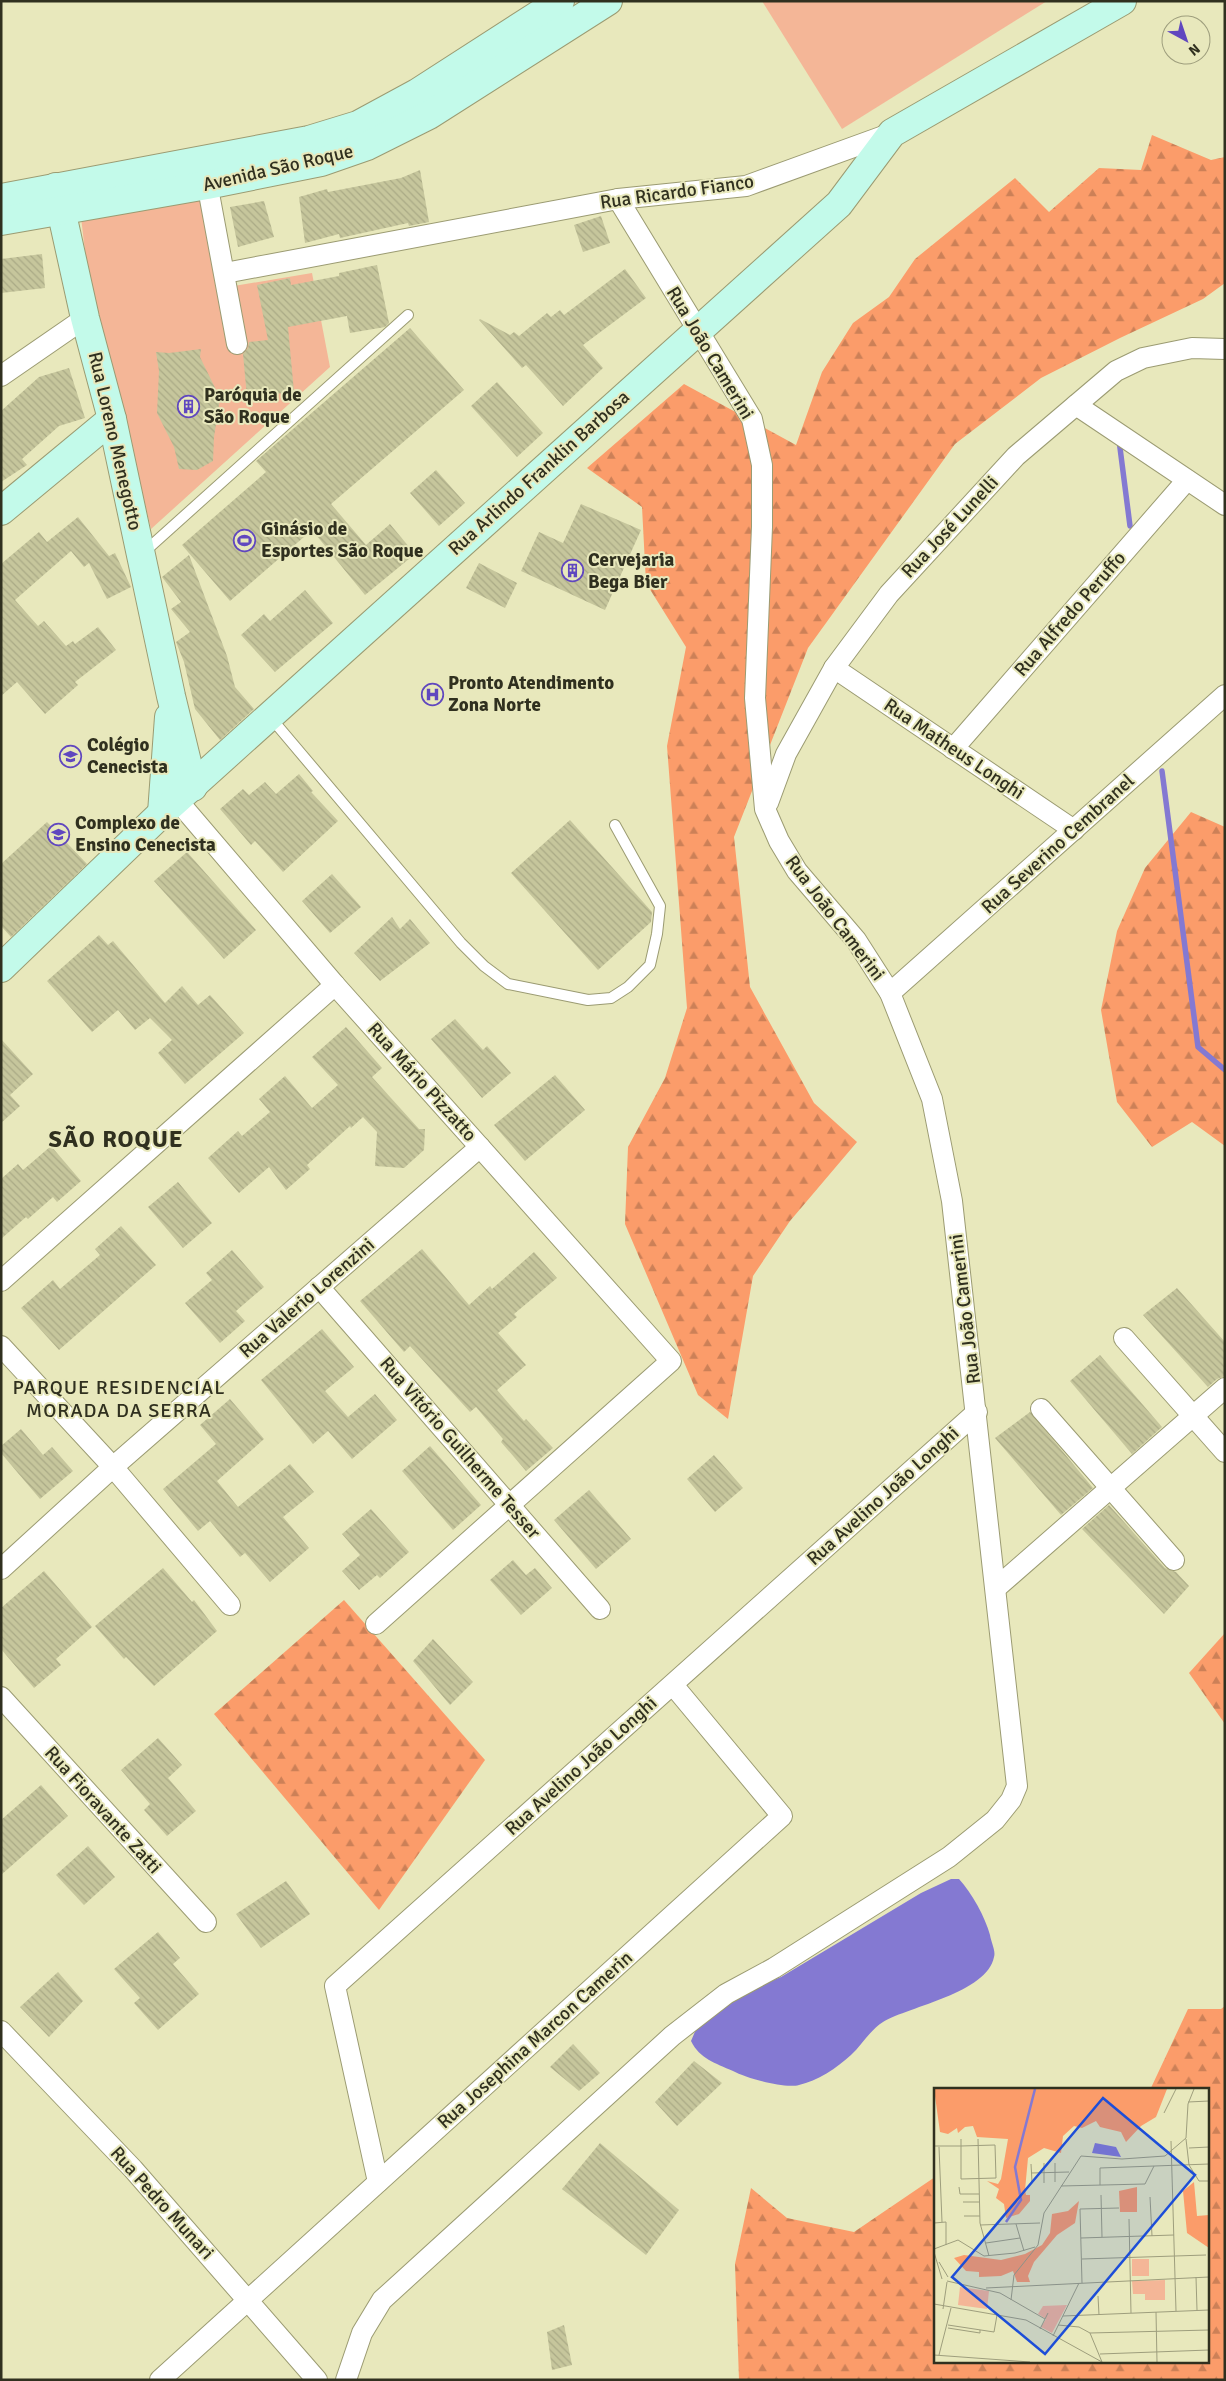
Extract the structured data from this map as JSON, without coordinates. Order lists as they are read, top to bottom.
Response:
{
  "streets": {
    "street": [
      "Avenida São Roque",
      "Rua Ricardo Fianco",
      "Rua João Camerini",
      "Rua Loreno Menegotto",
      "Rua Arlindo Franklin Barbosa",
      "Rua José Lunelli",
      "Rua Alfredo Peruffo",
      "Rua Matheus Longhi",
      "Rua Severino Cembranel",
      "Rua Mário Pizzatto",
      "Rua Valerio Lorenzini",
      "Rua Vitório Guilherme Tesser",
      "Rua Avelino João Longhi",
      "Rua Fioravante Zatti",
      "Rua Josephina Marcon Camerin",
      "Rua Pedro Munari"
    ]
  },
  "crossings": [
    ["Avenida São Roque", "Rua Loreno Menegotto"],
    ["Rua Ricardo Fianco", "Rua João Camerini"],
    ["Rua Ricardo Fianco", "Rua Arlindo Franklin Barbosa"],
    ["Rua João Camerini", "Rua Arlindo Franklin Barbosa"],
    ["Rua João Camerini", "Rua José Lunelli"],
    ["Rua João Camerini", "Rua Severino Cembranel"],
    ["Rua João Camerini", "Rua Avelino João Longhi"],
    ["Rua Loreno Menegotto", "Rua Arlindo Franklin Barbosa"],
    ["Rua Loreno Menegotto", "Rua Mário Pizzatto"],
    ["Rua Arlindo Franklin Barbosa", "Rua Mário Pizzatto"],
    ["Rua José Lunelli", "Rua Matheus Longhi"],
    ["Rua Alfredo Peruffo", "Rua Matheus Longhi"],
    ["Rua Matheus Longhi", "Rua Severino Cembranel"],
    ["Rua Mário Pizzatto", "Rua Valerio Lorenzini"],
    ["Rua Mário Pizzatto", "Rua Vitório Guilherme Tesser"],
    ["Rua Valerio Lorenzini", "Rua Vitório Guilherme Tesser"],
    ["Rua Avelino João Longhi", "Rua Josephina Marcon Camerin"],
    ["Rua Josephina Marcon Camerin", "Rua Pedro Munari"]
  ],
  "districts": ["SÃO ROQUE", "PARQUE RESIDENCIAL MORADA DA SERRA"],
  "places": {
    "building": ["Paróquia de São Roque", "Cervejaria Bega Bier"],
    "sports": ["Ginásio de Esportes São Roque"],
    "hospital": ["Pronto Atendimento Zona Norte"],
    "school or university": ["Colégio Cenecista", "Complexo de Ensino Cenecista"]
  },
  "north": "bottom right"
}
